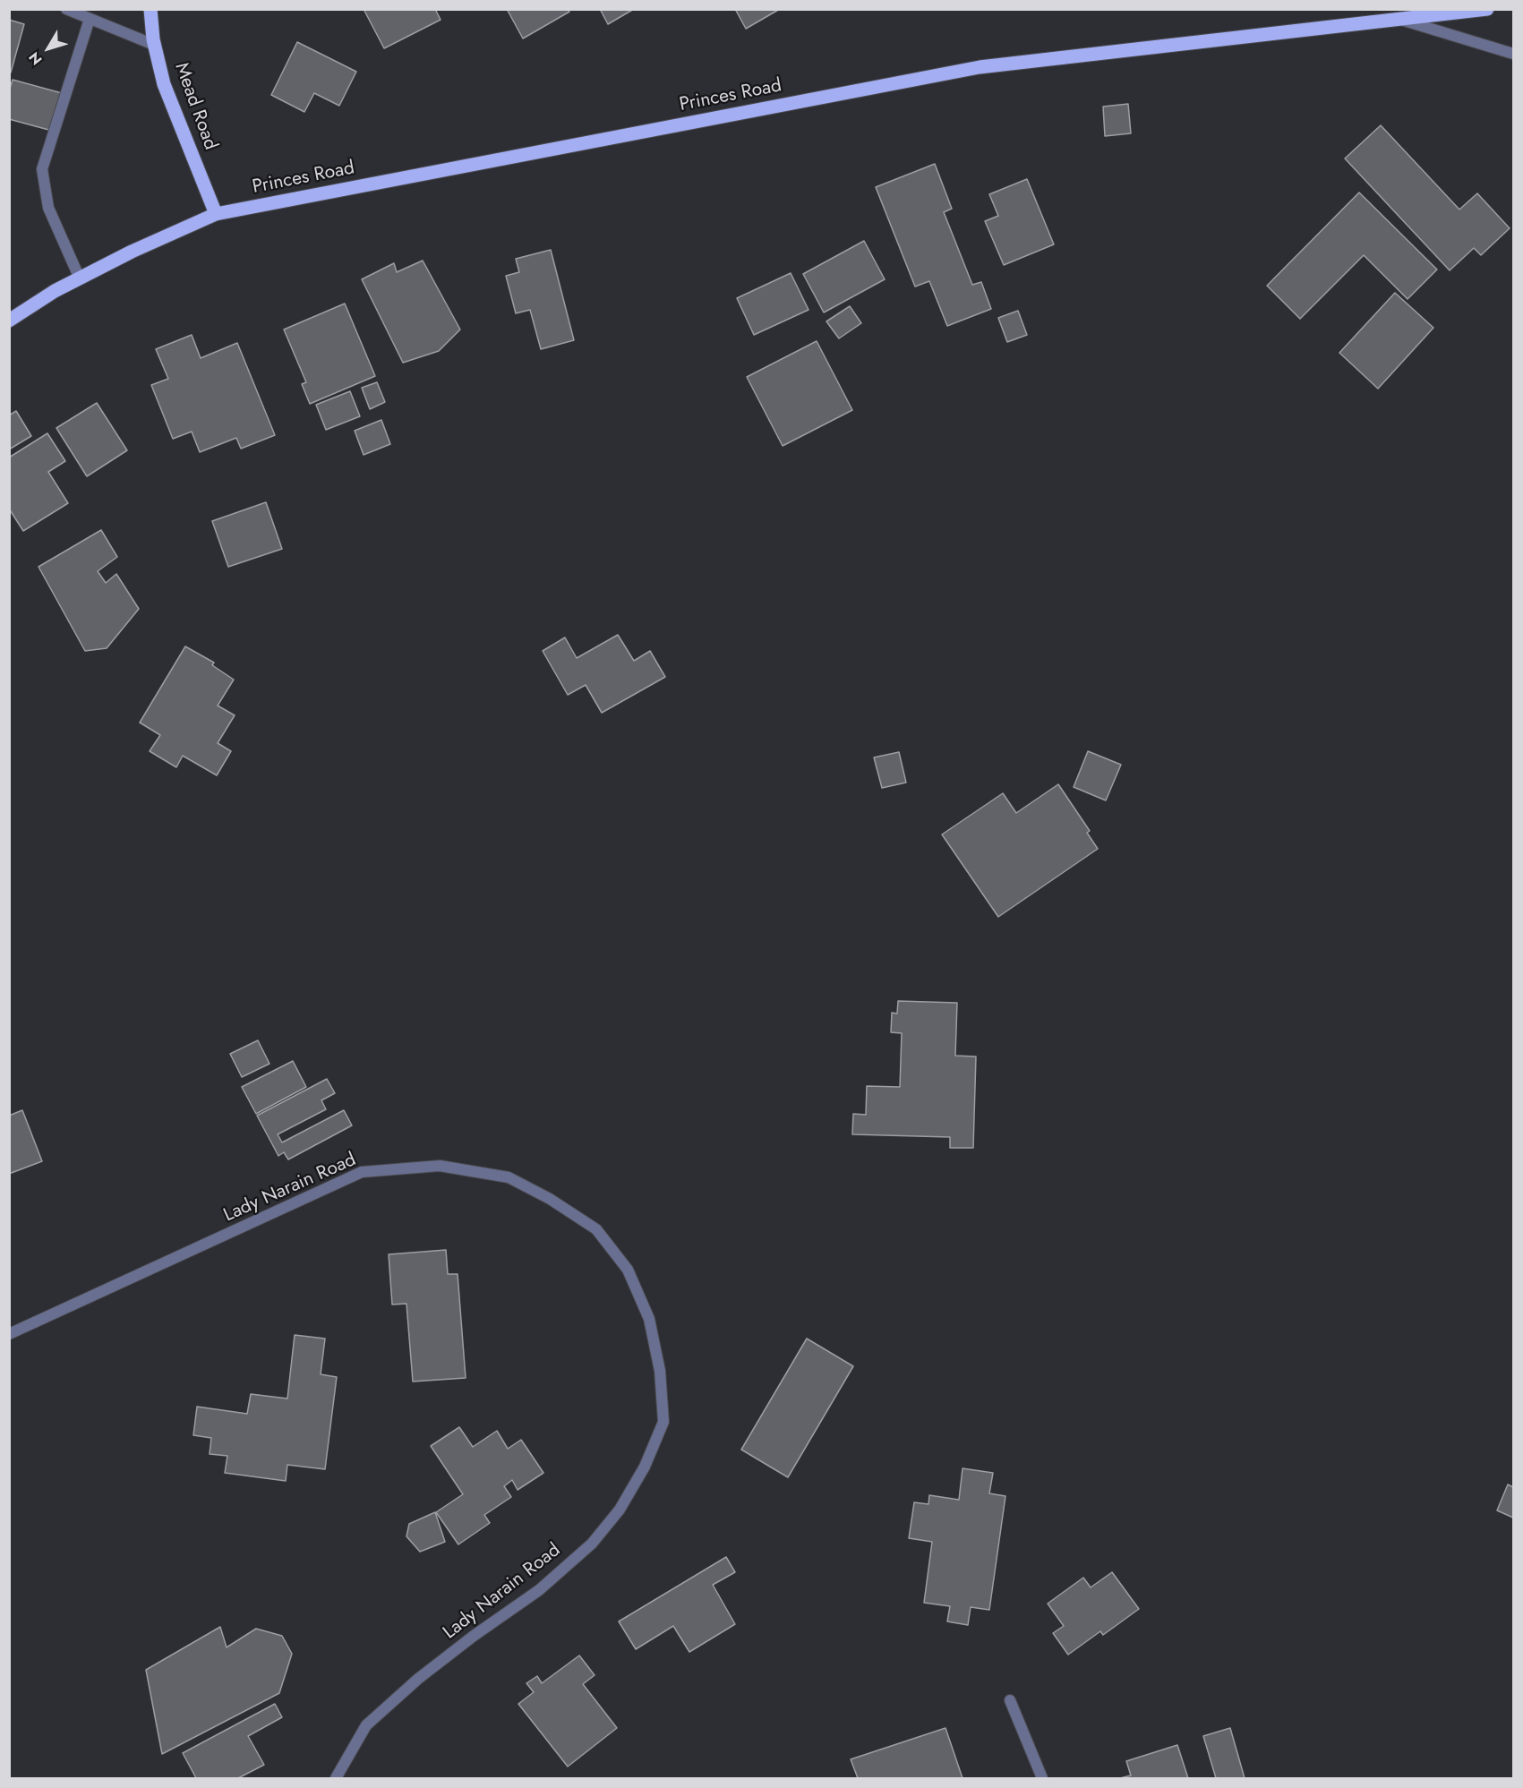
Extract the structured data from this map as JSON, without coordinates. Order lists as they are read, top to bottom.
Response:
{
  "streets": {
    "main road": ["Princes Road", "Mead Road"],
    "street": ["Lady Narain Road"]
  },
  "crossings": [
    ["Princes Road", "Mead Road"]
  ],
  "north": "bottom left"
}
